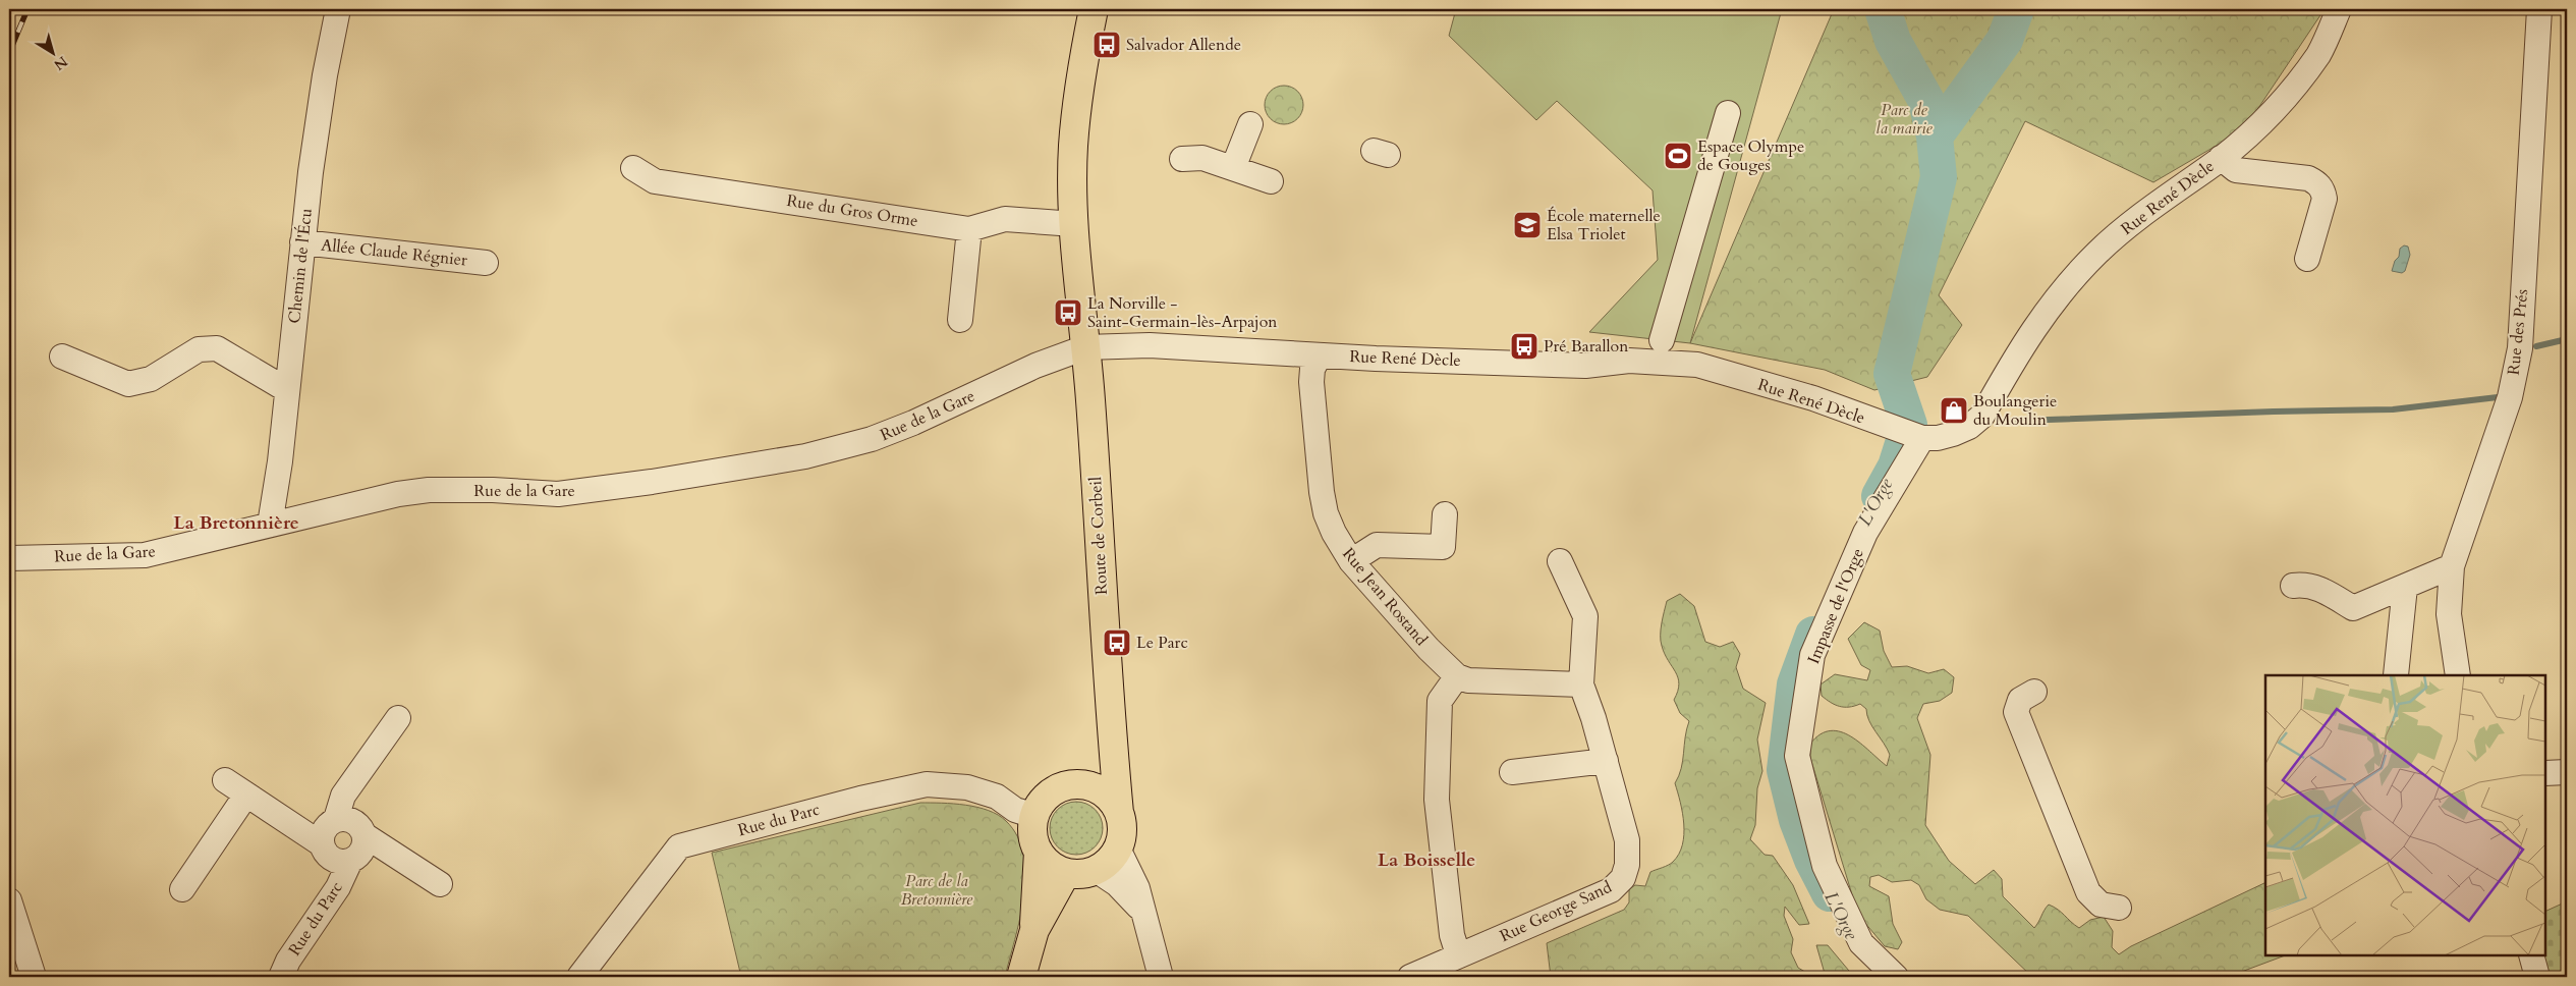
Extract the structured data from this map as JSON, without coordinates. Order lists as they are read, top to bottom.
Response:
{
  "streets": {
    "main road": ["Route de Corbeil"],
    "street": [
      "Rue René Dècle",
      "Rue du Gros Orme",
      "Allée Claude Régnier",
      "Chemin de l'Écu",
      "Rue des Prés",
      "Rue de la Gare",
      "Rue Jean Rostand",
      "Impasse de l'Orge",
      "Rue du Parc",
      "Rue George Sand"
    ]
  },
  "crossings": [
    ["Rue René Dècle", "Rue de la Gare"],
    ["Rue René Dècle", "Route de Corbeil"],
    ["Rue René Dècle", "Rue Jean Rostand"],
    ["Rue René Dècle", "Impasse de l'Orge"],
    ["Rue du Gros Orme", "Route de Corbeil"],
    ["Allée Claude Régnier", "Chemin de l'Écu"],
    ["Chemin de l'Écu", "Rue de la Gare"],
    ["Rue de la Gare", "Route de Corbeil"],
    ["Route de Corbeil", "Rue du Parc"]
  ],
  "districts": ["La Bretonnière", "La Boisselle"],
  "water": ["L'Orge"],
  "parks": ["Parc de la mairie", "Parc de la Bretonnière"],
  "places": {
    "bus stop": [
      "Salvador Allende",
      "La Norville - Saint-Germain-lès-Arpajon",
      "Pré Barallon",
      "Le Parc"
    ],
    "sports": ["Espace Olympe de Gouges"],
    "school or university": ["École maternelle Elsa Triolet"],
    "shop": ["Boulangerie du Moulin"]
  },
  "north": "bottom right"
}
